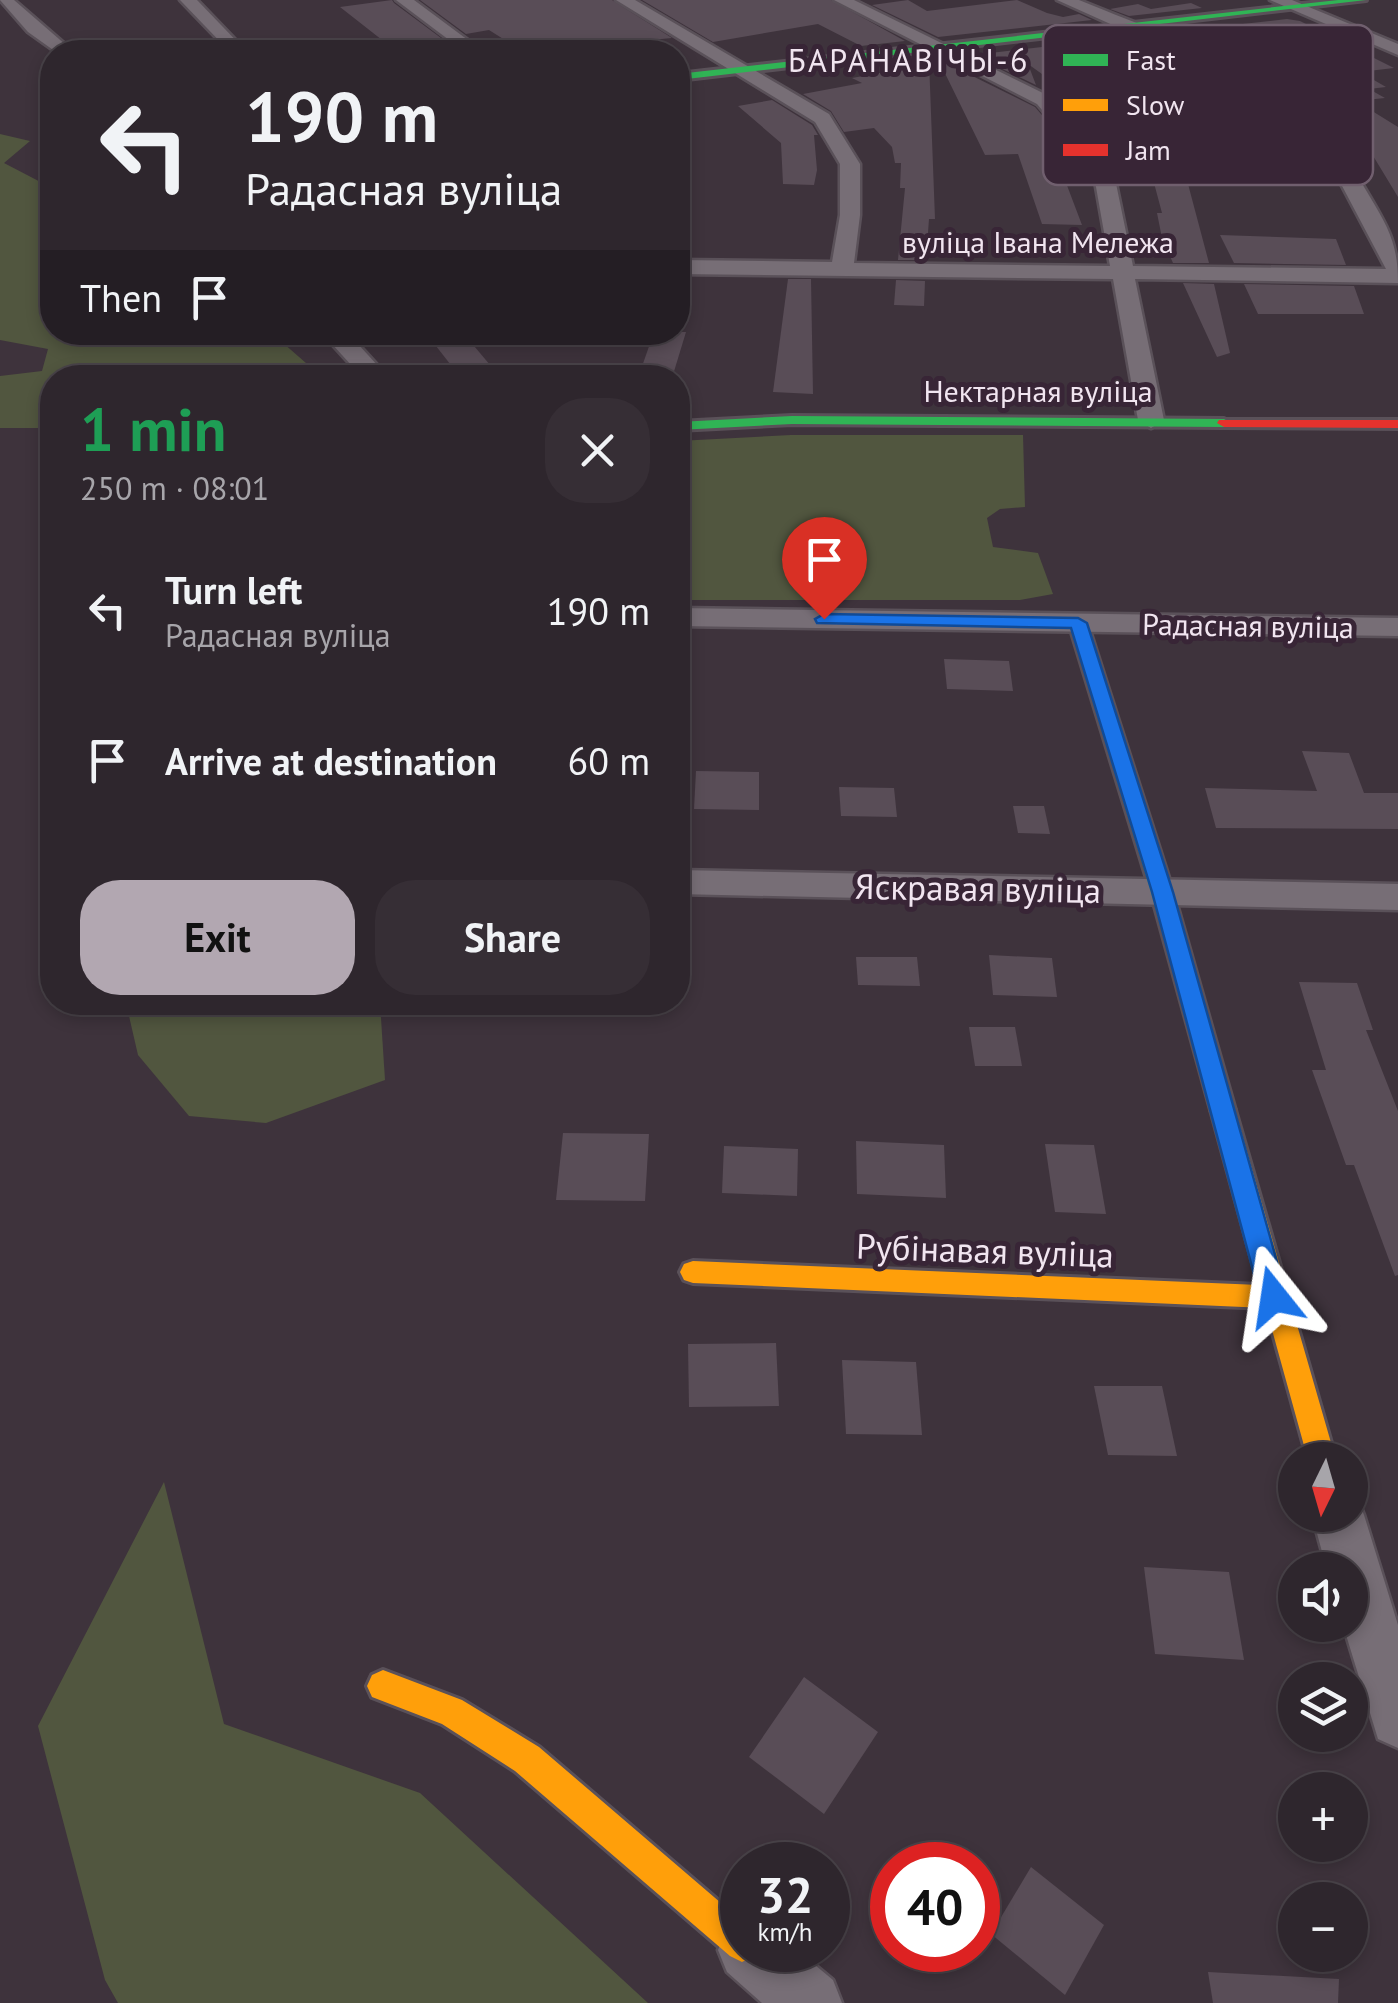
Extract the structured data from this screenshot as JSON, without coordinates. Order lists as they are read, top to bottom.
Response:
{
  "streets": {
    "street": [
      "вуліца Івана Мележа",
      "Нектарная вуліца",
      "Радасная вуліца",
      "Яскравая вуліца",
      "Рубінавая вуліца"
    ]
  },
  "districts": ["БАРАНАВІЧЫ-6"],
  "legend": ["Fast", "Slow", "Jam"],
  "north": "bottom",
  "page": {
    "turn": ["190 m", "Радасная вуліца"],
    "then": "Then",
    "heading": ["1 min", "250 m · 08:01"],
    "list": [
      {
        "name": "Turn left",
        "note": "Радасная вуліца",
        "value": "190 m"
      },
      {
        "name": "Arrive at destination",
        "value": "60 m"
      }
    ],
    "buttons": ["Exit", "Share"],
    "map_buttons": ["+", "−"],
    "speed": "32 km/h",
    "limit": "40"
  }
}
